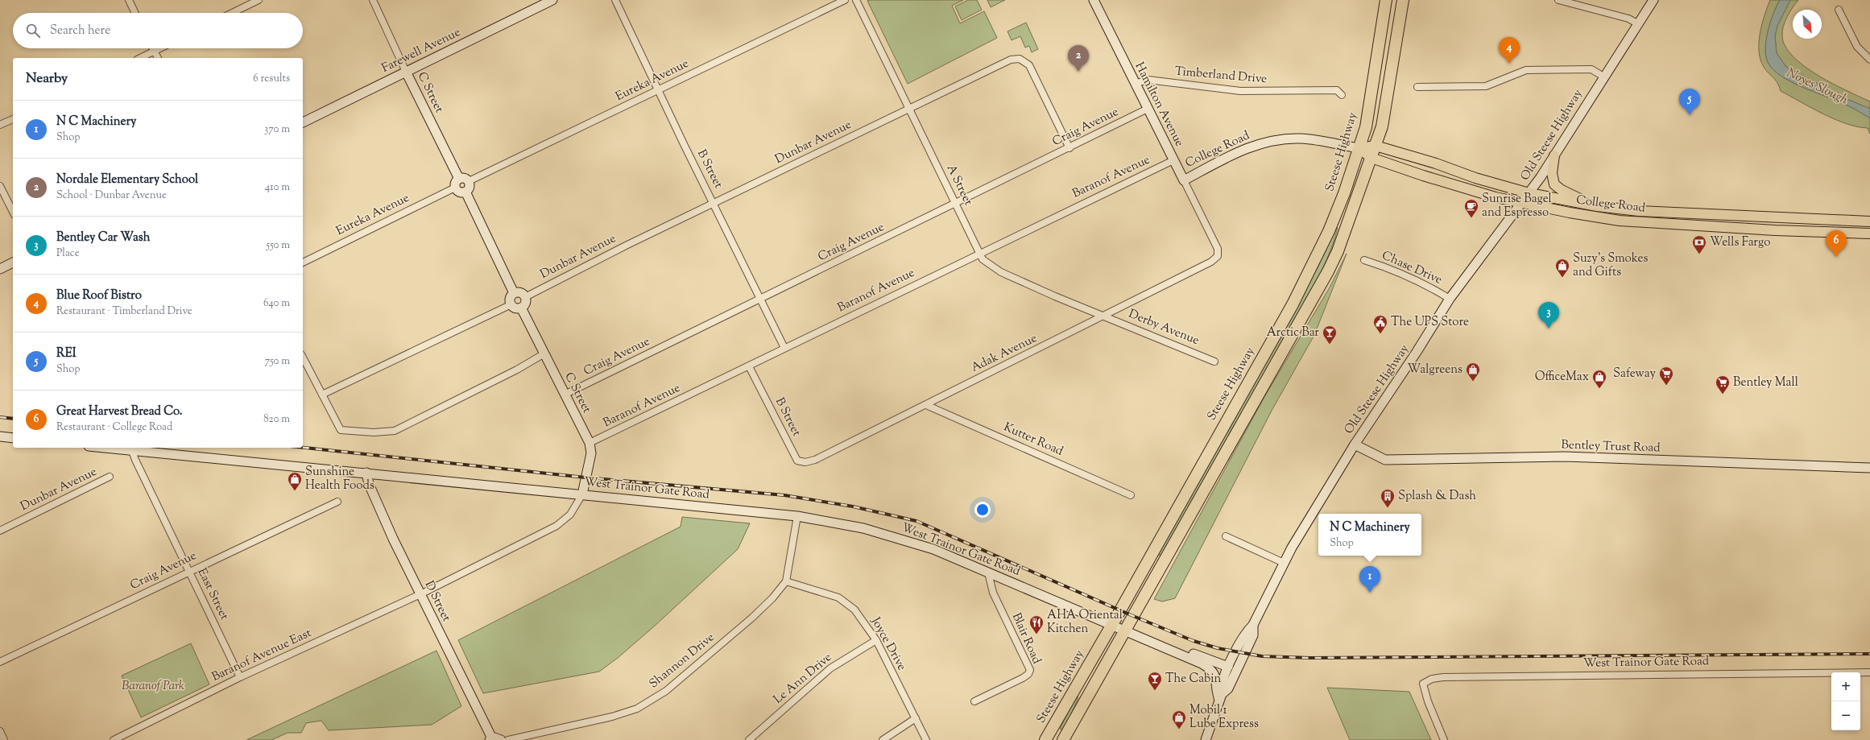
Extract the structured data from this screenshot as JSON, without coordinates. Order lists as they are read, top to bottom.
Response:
{
  "streets": {
    "highway": ["Steese Highway"],
    "main road": [
      "Farewell Avenue",
      "C Street",
      "Hamilton Avenue",
      "Old Steese Highway",
      "College Road",
      "Bentley Trust Road",
      "West Trainor Gate Road",
      "D Street"
    ],
    "street": [
      "Timberland Drive",
      "Eureka Avenue",
      "Craig Avenue",
      "Dunbar Avenue",
      "B Street",
      "Baranof Avenue",
      "A Street",
      "Chase Drive",
      "Derby Avenue",
      "Adak Avenue",
      "Kutter Road",
      "East Street",
      "Blair Road",
      "Joyce Drive",
      "Baranof Avenue East",
      "Shannon Drive",
      "Le Ann Drive"
    ]
  },
  "crossings": [
    ["Farewell Avenue", "C Street"],
    ["Timberland Drive", "Hamilton Avenue"],
    ["Eureka Avenue", "C Street"],
    ["Eureka Avenue", "B Street"],
    ["C Street", "Craig Avenue"],
    ["C Street", "Dunbar Avenue"],
    ["C Street", "Baranof Avenue"],
    ["C Street", "West Trainor Gate Road"],
    ["Hamilton Avenue", "Craig Avenue"],
    ["Hamilton Avenue", "College Road"],
    ["Hamilton Avenue", "Baranof Avenue"],
    ["Hamilton Avenue", "Adak Avenue"],
    ["Craig Avenue", "Dunbar Avenue"],
    ["Craig Avenue", "B Street"],
    ["Craig Avenue", "A Street"],
    ["Craig Avenue", "East Street"],
    ["Old Steese Highway", "College Road"],
    ["Old Steese Highway", "Chase Drive"],
    ["Old Steese Highway", "Bentley Trust Road"],
    ["Old Steese Highway", "West Trainor Gate Road"],
    ["Dunbar Avenue", "B Street"],
    ["Dunbar Avenue", "A Street"],
    ["College Road", "Steese Highway"],
    ["Steese Highway", "West Trainor Gate Road"],
    ["B Street", "Baranof Avenue"],
    ["B Street", "Adak Avenue"],
    ["Baranof Avenue", "A Street"],
    ["A Street", "Derby Avenue"],
    ["A Street", "Adak Avenue"],
    ["Derby Avenue", "Adak Avenue"],
    ["Adak Avenue", "Kutter Road"],
    ["West Trainor Gate Road", "East Street"],
    ["West Trainor Gate Road", "D Street"],
    ["West Trainor Gate Road", "Blair Road"],
    ["West Trainor Gate Road", "Shannon Drive"],
    ["East Street", "Baranof Avenue East"],
    ["D Street", "Baranof Avenue East"],
    ["Joyce Drive", "Shannon Drive"],
    ["Joyce Drive", "Le Ann Drive"]
  ],
  "water": ["Noyes Slough"],
  "parks": ["Baranof Park"],
  "places": {
    "cafe": ["Sunrise Bagel and Espresso"],
    "bank": ["Wells Fargo"],
    "shop": [
      "Suzy's Smokes and Gifts",
      "Walgreens",
      "OfficeMax",
      "Sunshine Health Foods",
      "Mobil 1 Lube Express"
    ],
    "public building": ["The UPS Store"],
    "bar": ["Arctic Bar", "The Cabin"],
    "supermarket": ["Safeway", "Bentley Mall"],
    "building": ["Splash & Dash"],
    "restaurant": ["AHA Oriental Kitchen"]
  },
  "north": "bottom right",
  "page": {
    "search": "Search here",
    "pins": [
      "4",
      "2",
      "5",
      "6",
      "3",
      "1"
    ],
    "heading": ["Nearby", "6 results"],
    "list": [
      {
        "mark": "1",
        "name": "N C Machinery",
        "note": "Shop",
        "value": "370 m"
      },
      {
        "mark": "2",
        "name": "Nordale Elementary School",
        "note": "School · Dunbar Avenue",
        "value": "410 m"
      },
      {
        "mark": "3",
        "name": "Bentley Car Wash",
        "note": "Place",
        "value": "550 m"
      },
      {
        "mark": "4",
        "name": "Blue Roof Bistro",
        "note": "Restaurant · Timberland Drive",
        "value": "640 m"
      },
      {
        "mark": "5",
        "name": "REI",
        "note": "Shop",
        "value": "750 m"
      },
      {
        "mark": "6",
        "name": "Great Harvest Bread Co.",
        "note": "Restaurant · College Road",
        "value": "820 m"
      }
    ],
    "popup": ["N C Machinery", "Shop"],
    "map_buttons": ["+", "−"]
  }
}
